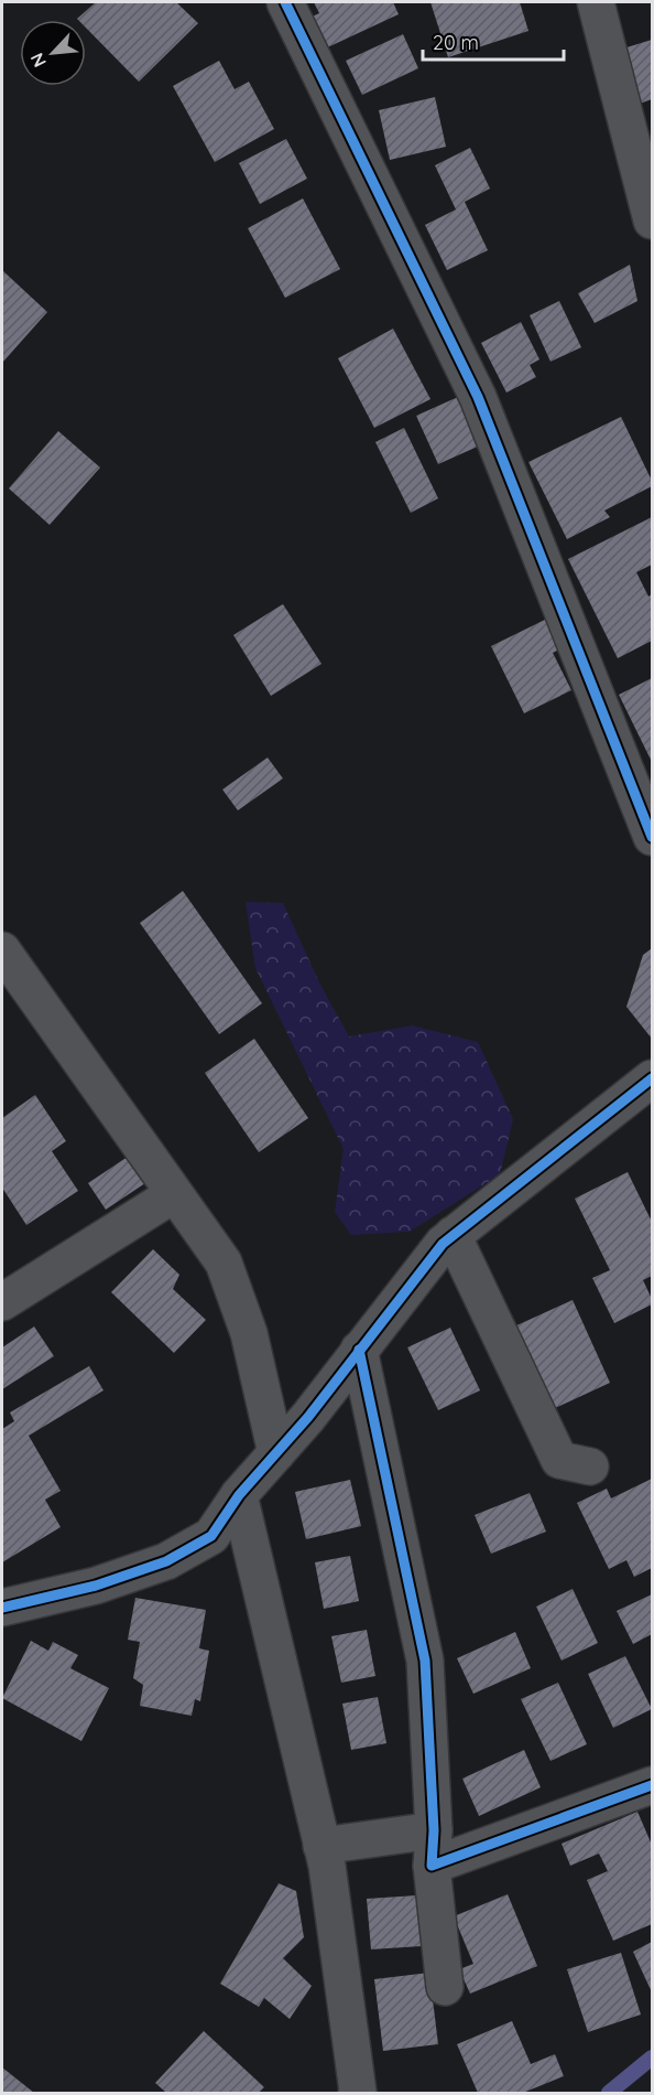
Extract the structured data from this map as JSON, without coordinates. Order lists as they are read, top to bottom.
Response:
{
  "scale_bar": "20 m",
  "north": "bottom left"
}
